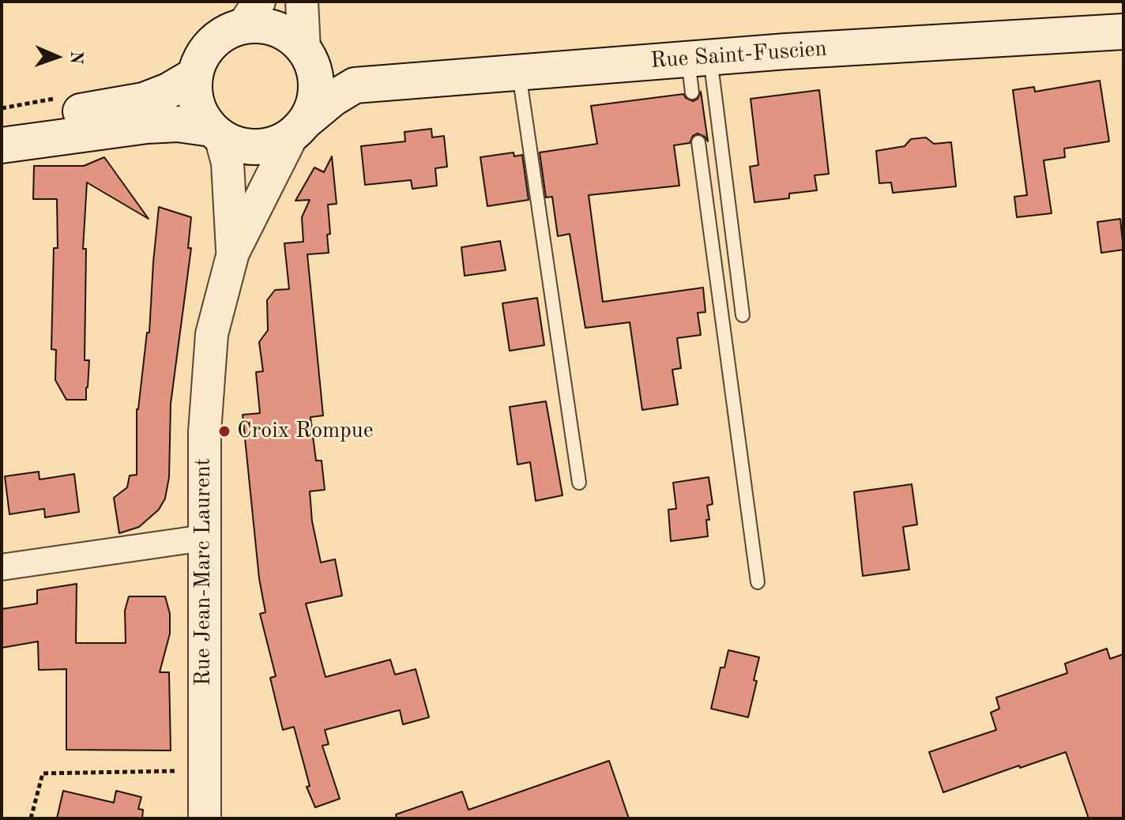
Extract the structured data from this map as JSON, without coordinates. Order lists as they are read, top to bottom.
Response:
{
  "streets": {
    "main road": ["Rue Saint-Fuscien"],
    "street": ["Rue Jean-Marc Laurent"]
  },
  "crossings": [
    ["Rue Saint-Fuscien", "Rue Jean-Marc Laurent"]
  ],
  "places": ["Croix Rompue"],
  "north": "right"
}
